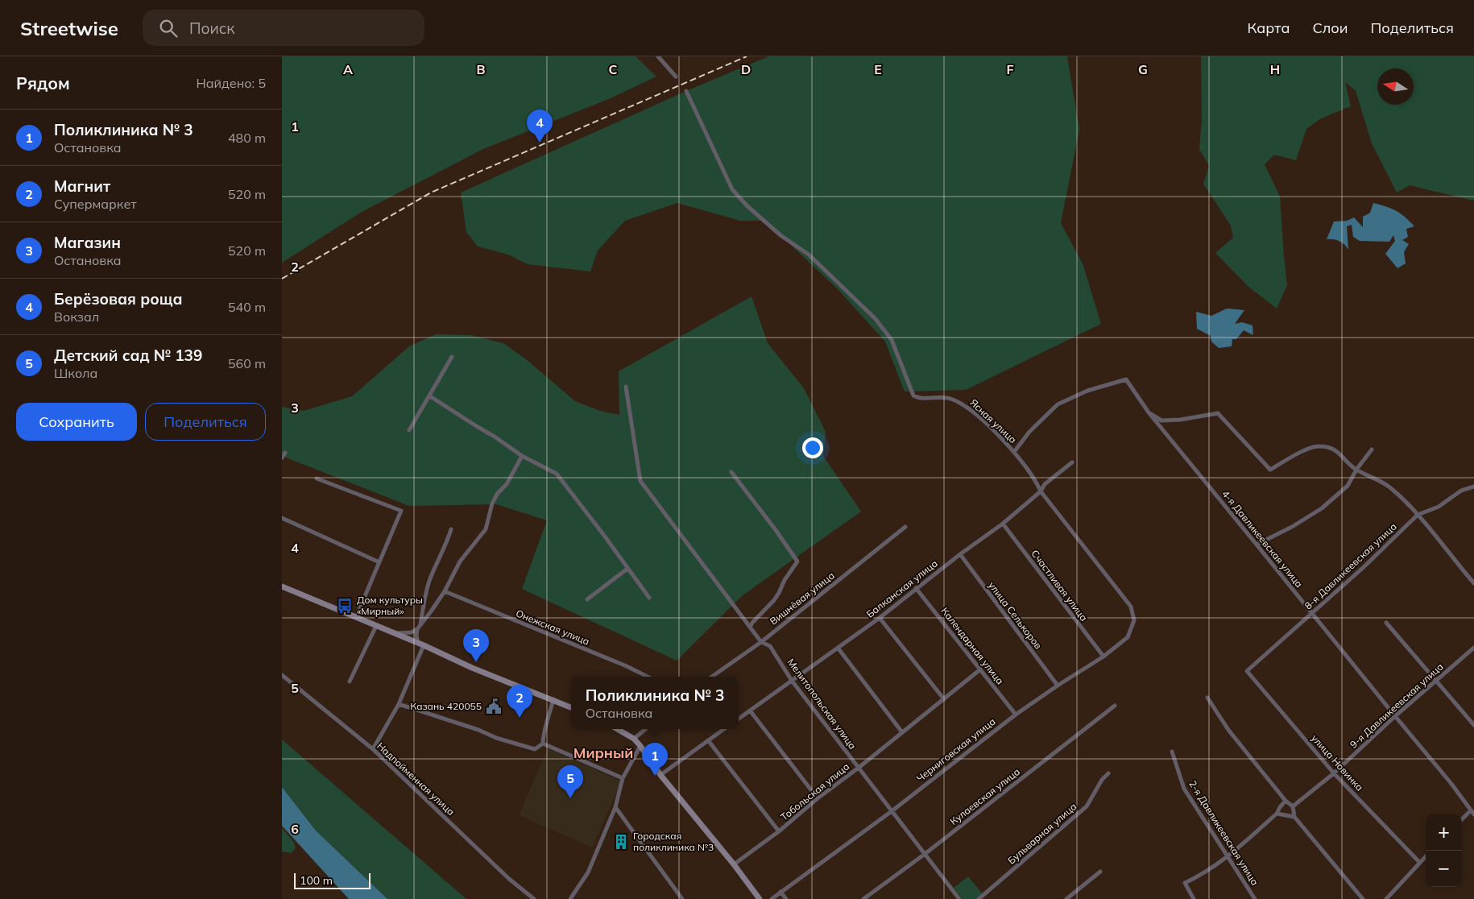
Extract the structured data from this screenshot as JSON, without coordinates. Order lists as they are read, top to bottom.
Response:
{
  "streets": {
    "street": [
      "Ясная улица",
      "4-я Давликеевская улица",
      "8-я Давликеевская улица",
      "Счастливая улица",
      "Балканская улица",
      "Вишнёвая улица",
      "улица Селькоров",
      "Онежская улица",
      "Календарная улица",
      "Мелитопольская улица",
      "9-я Давликеевская улица",
      "Черниговская улица",
      "улица Новинка",
      "Надпойменная улица",
      "Тобольская улица",
      "Кулаевская улица",
      "2-я Давликеевская улица",
      "Бульварная улица"
    ]
  },
  "crossings": [
    ["Ясная улица", "4-я Давликеевская улица"],
    ["Ясная улица", "Балканская улица"],
    ["Ясная улица", "Черниговская улица"],
    ["4-я Давликеевская улица", "8-я Давликеевская улица"],
    ["4-я Давликеевская улица", "9-я Давликеевская улица"],
    ["8-я Давликеевская улица", "улица Новинка"],
    ["Счастливая улица", "Балканская улица"],
    ["Счастливая улица", "Черниговская улица"],
    ["Балканская улица", "улица Селькоров"],
    ["Балканская улица", "Календарная улица"],
    ["Балканская улица", "Мелитопольская улица"],
    ["Вишнёвая улица", "Мелитопольская улица"],
    ["улица Селькоров", "Черниговская улица"],
    ["Календарная улица", "Черниговская улица"],
    ["Календарная улица", "Тобольская улица"],
    ["Мелитопольская улица", "Черниговская улица"],
    ["Мелитопольская улица", "Тобольская улица"],
    ["Мелитопольская улица", "Кулаевская улица"],
    ["9-я Давликеевская улица", "улица Новинка"]
  ],
  "districts": ["Мирный"],
  "places": {
    "bus stop": ["Дом культуры «Мирный»"],
    "public building": ["Казань 420055"],
    "building": ["Городская поликлиника №3"]
  },
  "scale_bar": "100 m",
  "north": "left",
  "page": {
    "header": "Streetwise",
    "search": "Поиск",
    "nav": ["Карта", "Слои", "Поделиться"],
    "heading": ["Рядом", "Найдено: 5"],
    "list": [
      {
        "mark": "1",
        "name": "Поликлиника № 3",
        "note": "Остановка",
        "value": "480 m"
      },
      {
        "mark": "2",
        "name": "Магнит",
        "note": "Супермаркет",
        "value": "520 m"
      },
      {
        "mark": "3",
        "name": "Магазин",
        "note": "Остановка",
        "value": "520 m"
      },
      {
        "mark": "4",
        "name": "Берёзовая роща",
        "note": "Вокзал",
        "value": "540 m"
      },
      {
        "mark": "5",
        "name": "Детский сад № 139",
        "note": "Школа",
        "value": "560 m"
      }
    ],
    "pins": [
      "4",
      "3",
      "2",
      "1",
      "5"
    ],
    "buttons": ["Сохранить", "Поделиться"],
    "popup": ["Поликлиника № 3", "Остановка"],
    "map_buttons": ["+", "−"],
    "scale": "100 m"
  },
  "grid": {
    "columns": [
      "A",
      "B",
      "C",
      "D",
      "E",
      "F",
      "G",
      "H"
    ],
    "rows": [
      "1",
      "2",
      "3",
      "4",
      "5",
      "6"
    ]
  }
}
